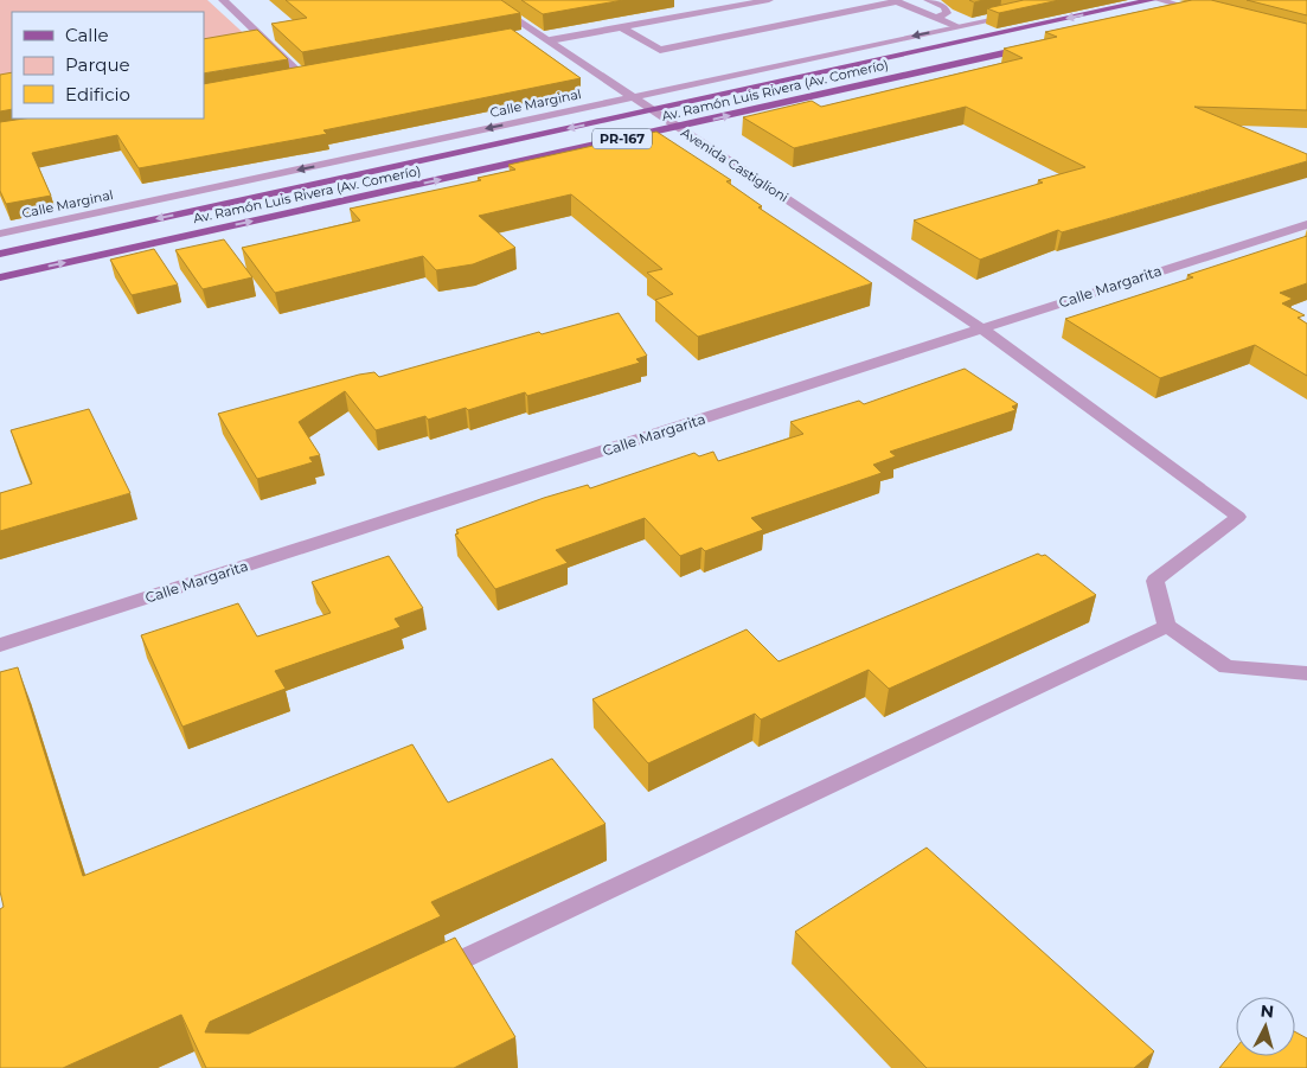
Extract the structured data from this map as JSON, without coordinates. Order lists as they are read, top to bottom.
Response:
{
  "streets": {
    "main road": ["Av. Ramón Luis Rivera (Av. Comerío)", "PR-167"],
    "street": ["Calle Marginal", "Avenida Castiglioni", "Calle Margarita"]
  },
  "crossings": [
    ["Av. Ramón Luis Rivera (Av. Comerío)", "Avenida Castiglioni"],
    ["Calle Marginal", "Avenida Castiglioni"],
    ["Avenida Castiglioni", "Calle Margarita"]
  ],
  "legend": ["Calle", "Parque", "Edificio"],
  "north": "top"
}
